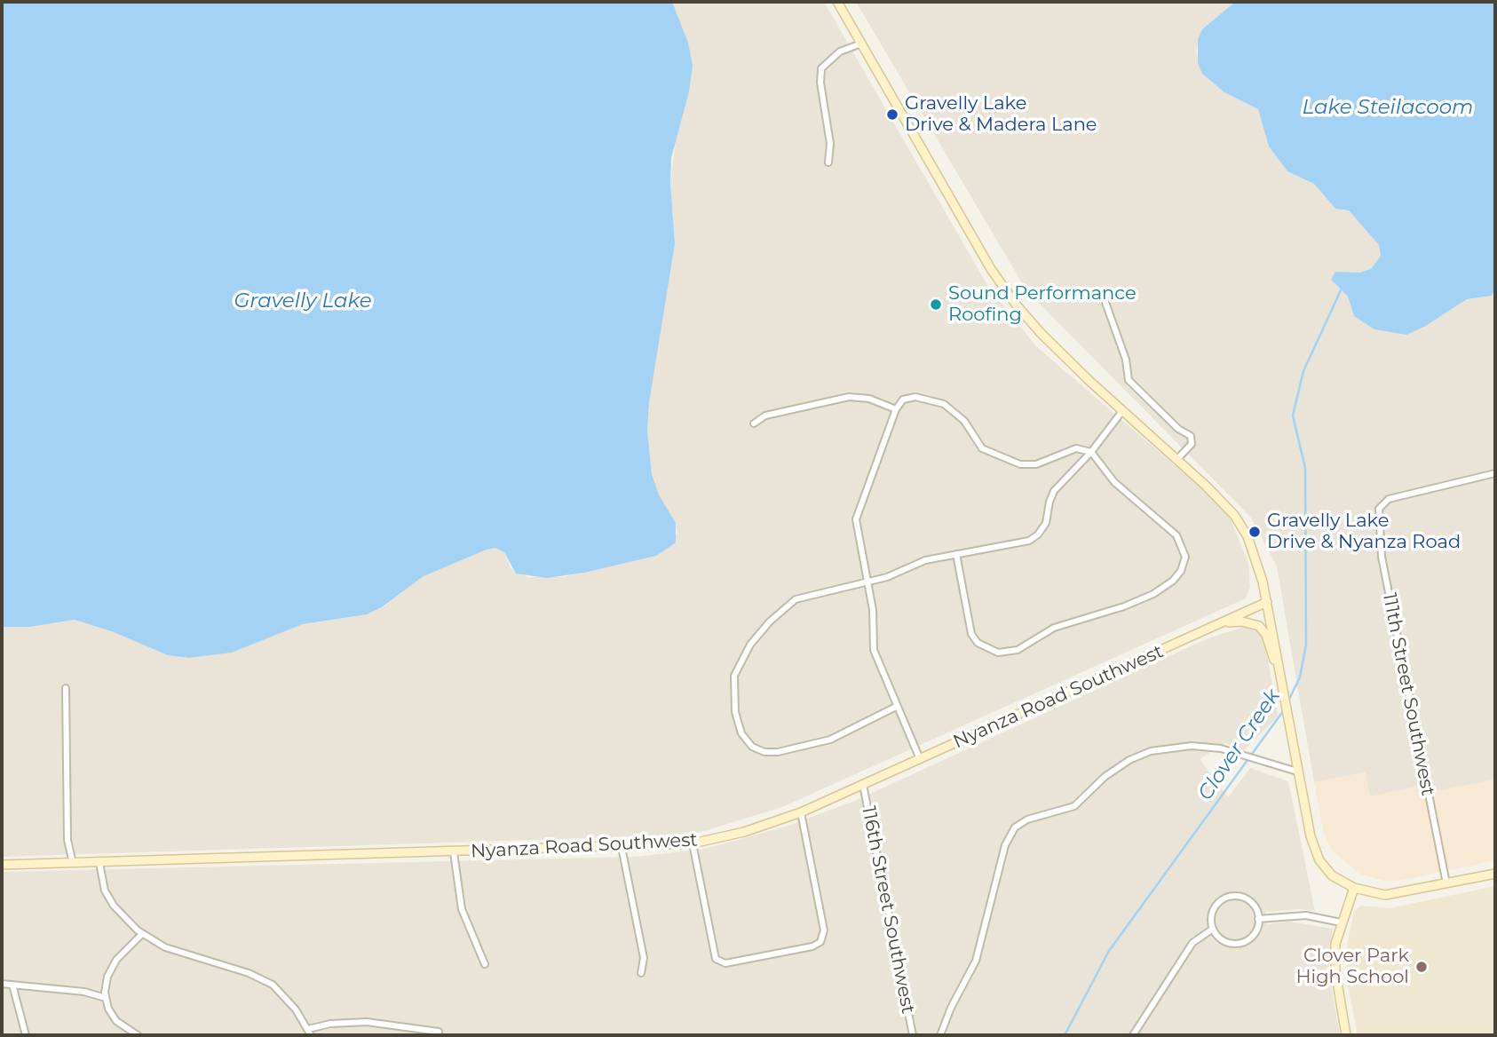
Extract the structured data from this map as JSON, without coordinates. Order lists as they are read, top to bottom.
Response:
{
  "streets": {
    "street": ["111th Street Southwest", "Nyanza Road Southwest", "116th Street Southwest"]
  },
  "crossings": [
    ["Nyanza Road Southwest", "116th Street Southwest"]
  ],
  "water": ["Lake Steilacoom", "Gravelly Lake", "Clover Creek"],
  "places": [
    "Gravelly Lake Drive & Madera Lane",
    "Sound Performance Roofing",
    "Gravelly Lake Drive & Nyanza Road",
    "Clover Park High School"
  ]
}
